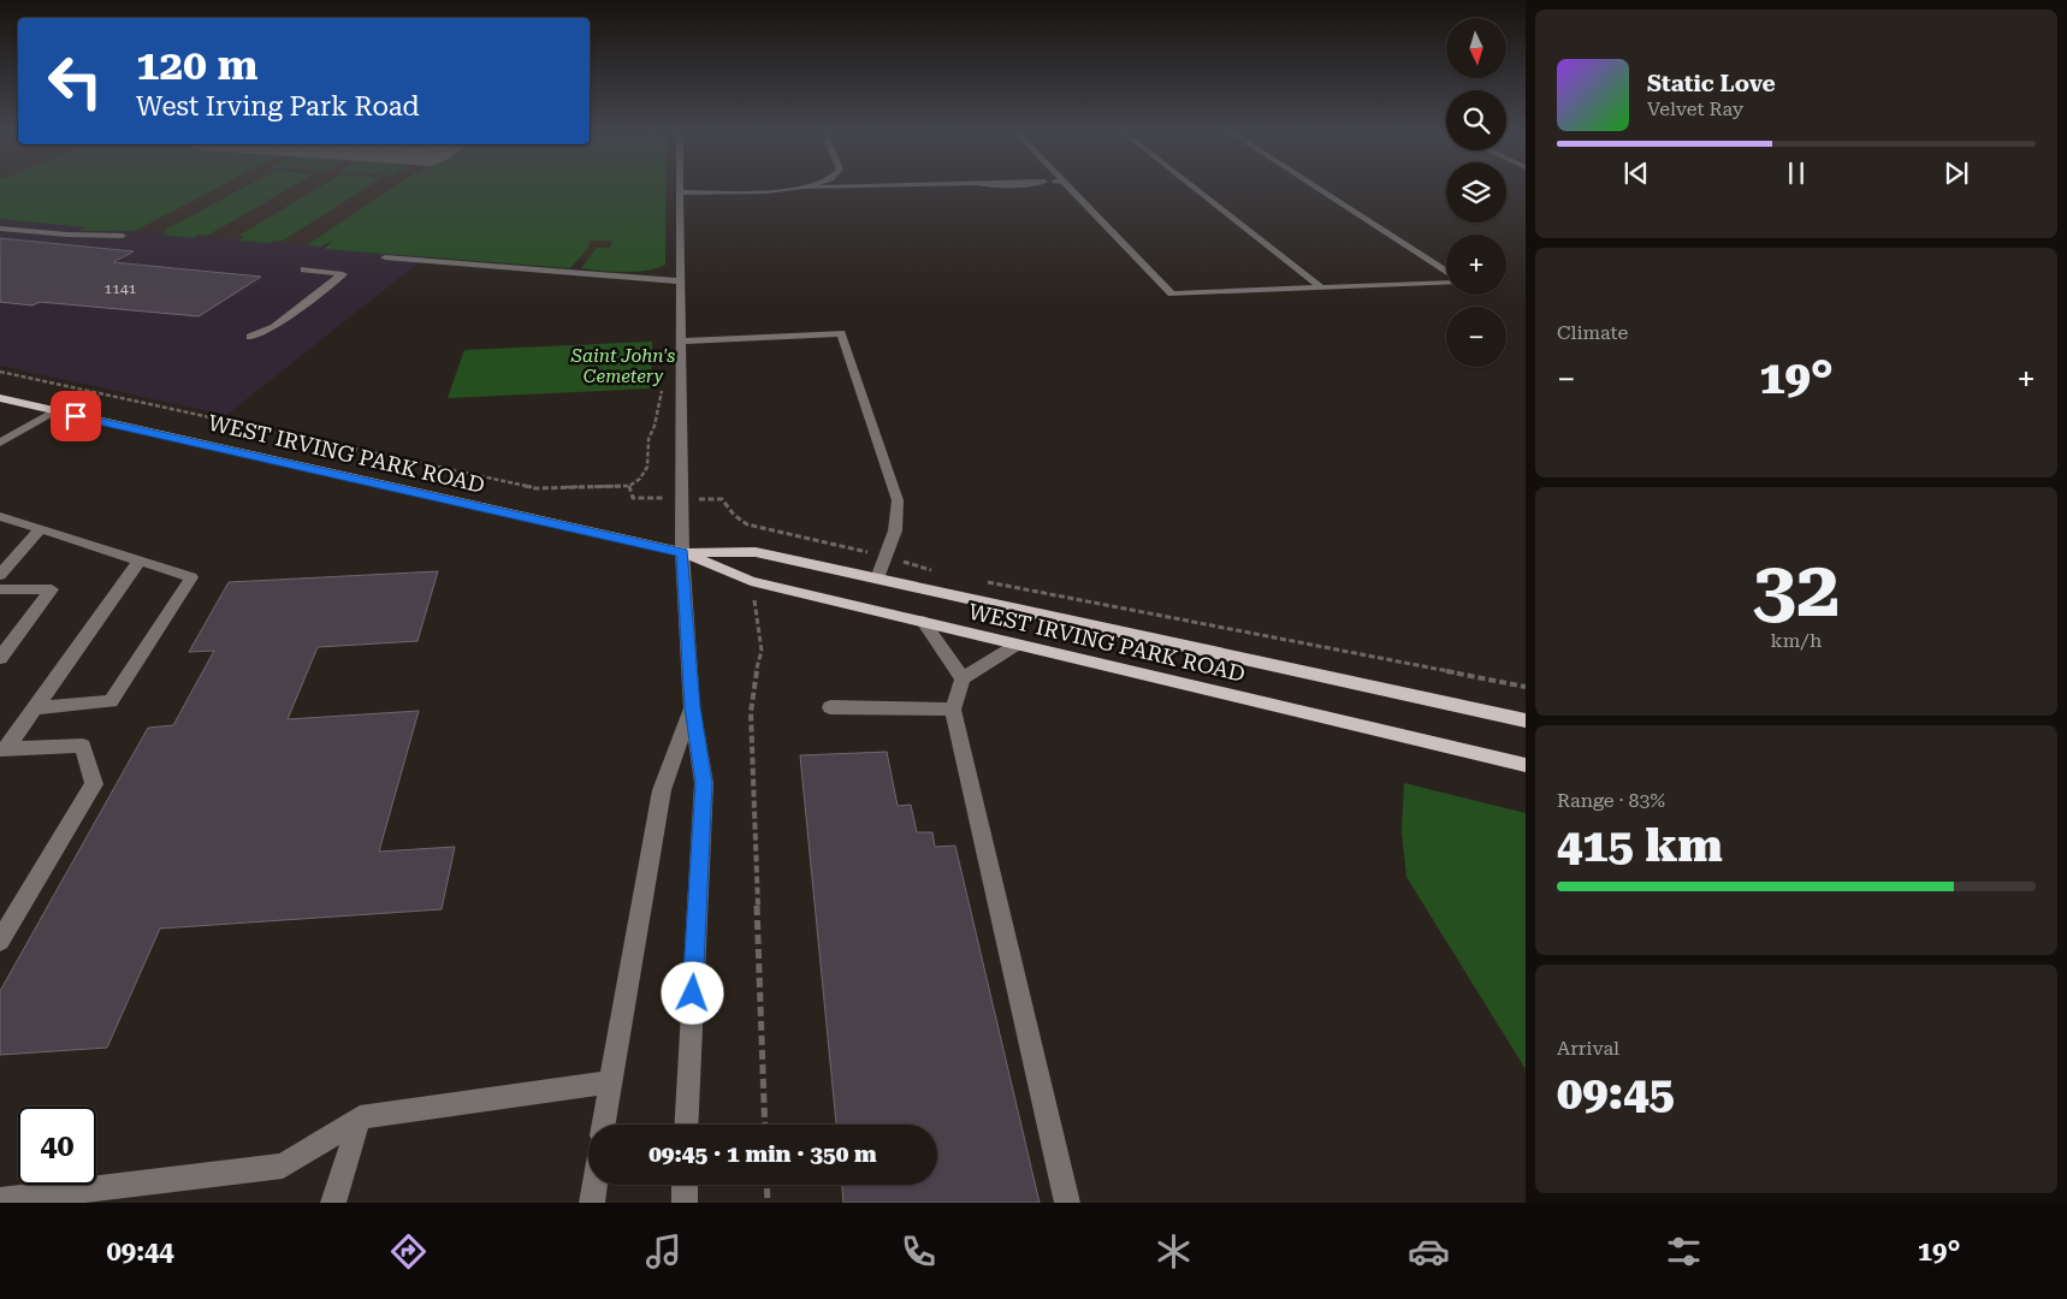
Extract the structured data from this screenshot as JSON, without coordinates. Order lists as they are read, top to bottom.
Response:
{
  "streets": {
    "main road": ["WEST IRVING PARK ROAD"]
  },
  "parks": ["Saint John's Cemetery"],
  "house_numbers": ["1141"],
  "north": "bottom",
  "page": {
    "map_buttons": ["+", "−"],
    "turn": ["120 m", "West Irving Park Road"],
    "song": ["Static Love", "Velvet Ray"],
    "tile": [
      "Climate",
      ["32", "km/h"],
      ["Range · 83%", "415 km"],
      ["Arrival", "09:45"]
    ],
    "heat": ["−", "19°", "+"],
    "limit": "40",
    "trip": "09:45 · 1 min · 350 m",
    "tabs": ["09:44", "19°"]
  }
}
